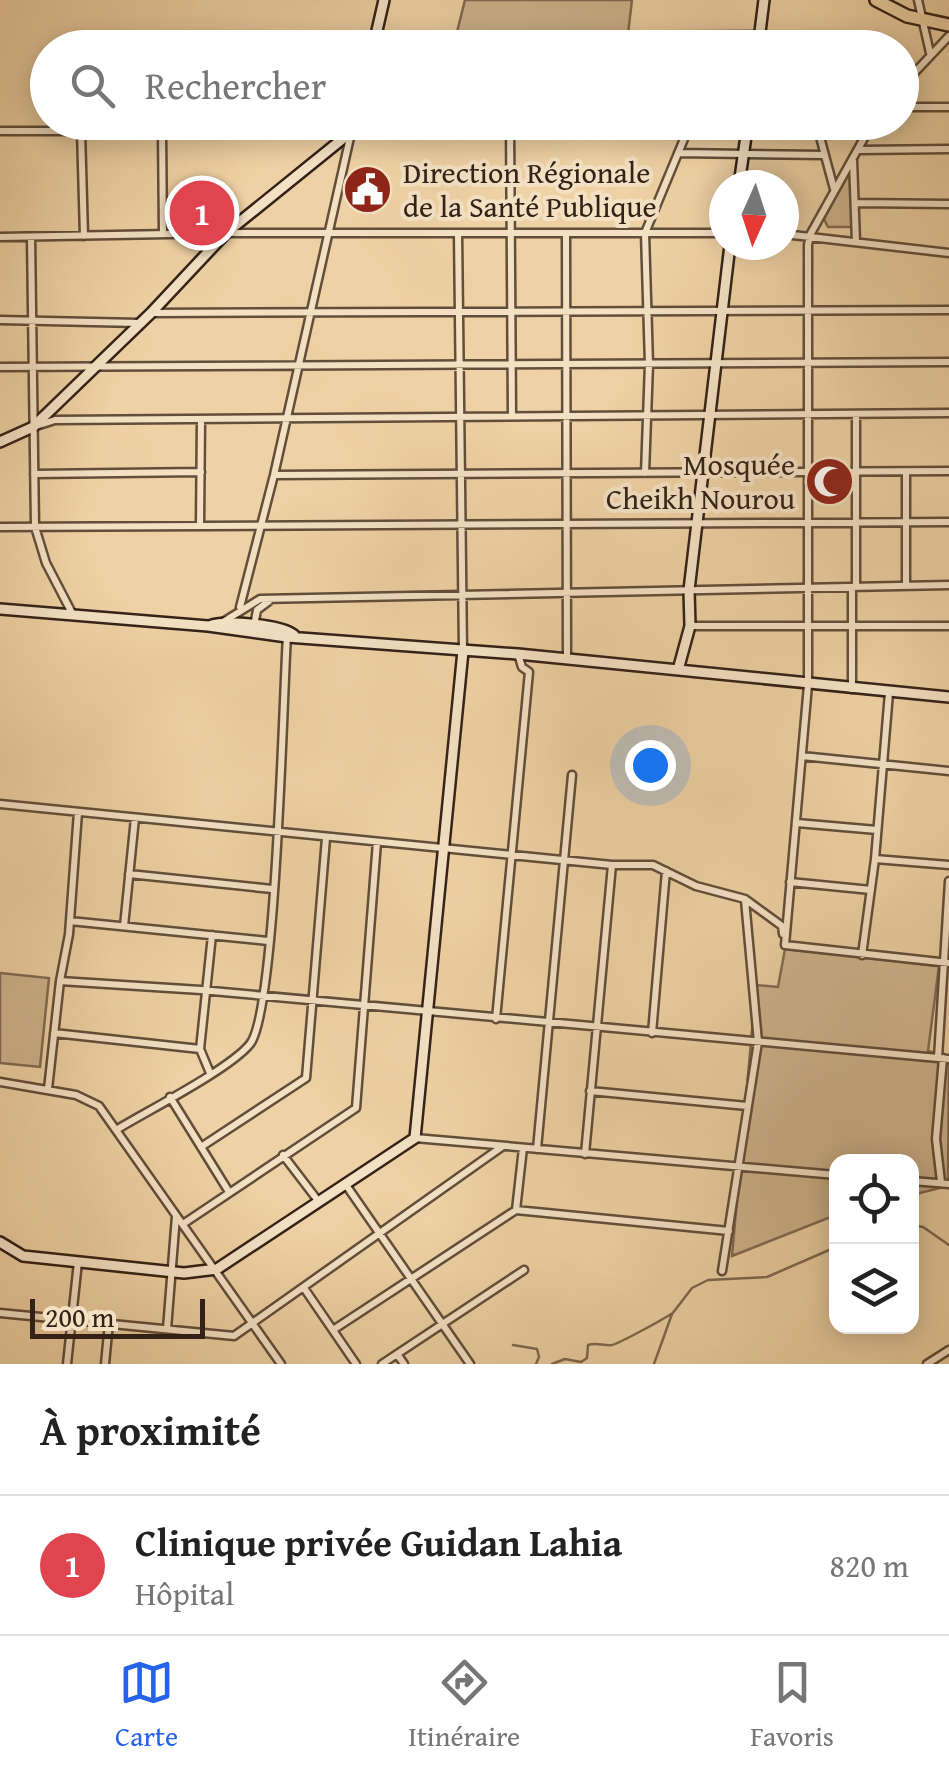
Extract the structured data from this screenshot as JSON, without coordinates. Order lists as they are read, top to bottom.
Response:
{
  "places": {
    "public building": ["Direction Régionale de la Santé Publique"],
    "mosque": ["Mosquée Cheikh Nourou"]
  },
  "scale_bar": "200 m",
  "north": "bottom",
  "page": {
    "search": "Rechercher",
    "pins": "1",
    "scale": "200 m",
    "heading": "À proximité",
    "list": [
      {
        "mark": "1",
        "name": "Clinique privée Guidan Lahia",
        "note": "Hôpital",
        "value": "820 m"
      }
    ],
    "nav": ["Carte", "Itinéraire", "Favoris"]
  }
}
